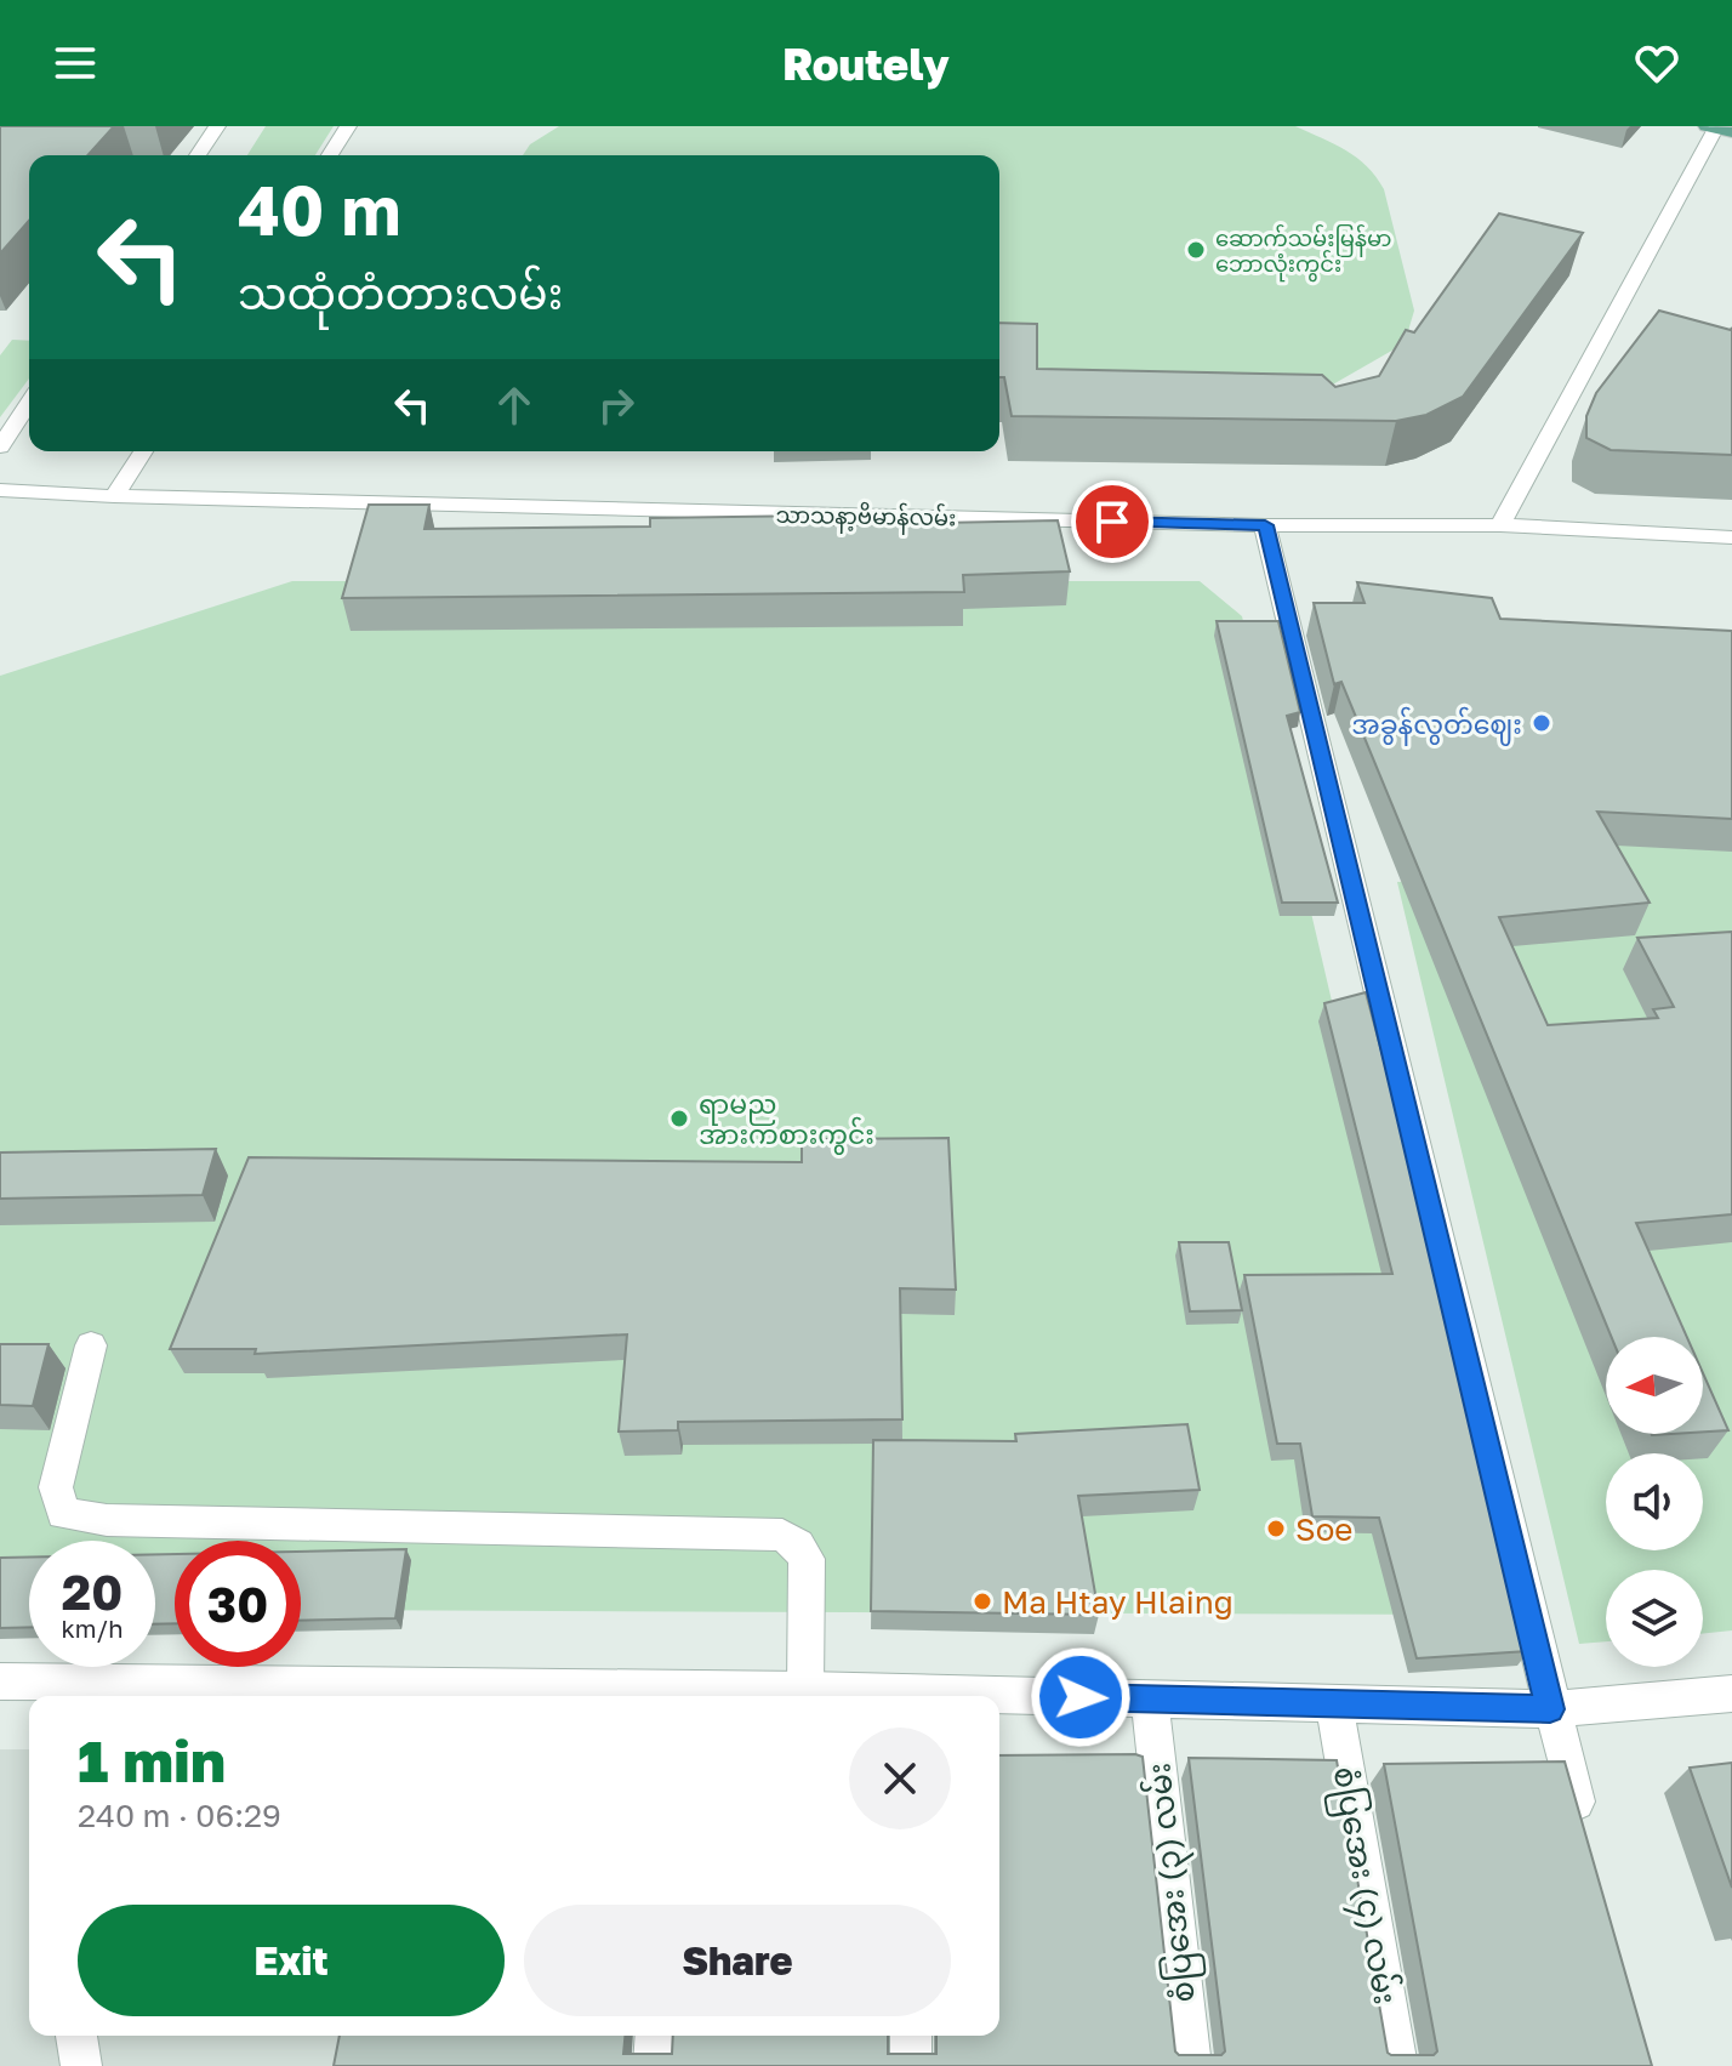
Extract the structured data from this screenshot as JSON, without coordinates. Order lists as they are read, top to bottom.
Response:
{
  "streets": {
    "street": ["သာသနာ့ဗိမာန်လမ်း", "စံပြအေး (၃) လမ်း", "စံပြအေး (၄) လမ်း"]
  },
  "places": [
    "ဆောက်သမ်းမြန်မာ ဘောလုံးကွင်း",
    "အခွန်လွတ်ဈေး",
    "ရာမည အားကစားကွင်း",
    "Soe",
    "Ma Htay Hlaing"
  ],
  "north": "left",
  "page": {
    "header": "Routely",
    "turn": ["40 m", "သထုံတံတားလမ်း"],
    "speed": "20 km/h",
    "limit": "30",
    "heading": ["1 min", "240 m · 06:29"],
    "buttons": ["Exit", "Share"]
  }
}
